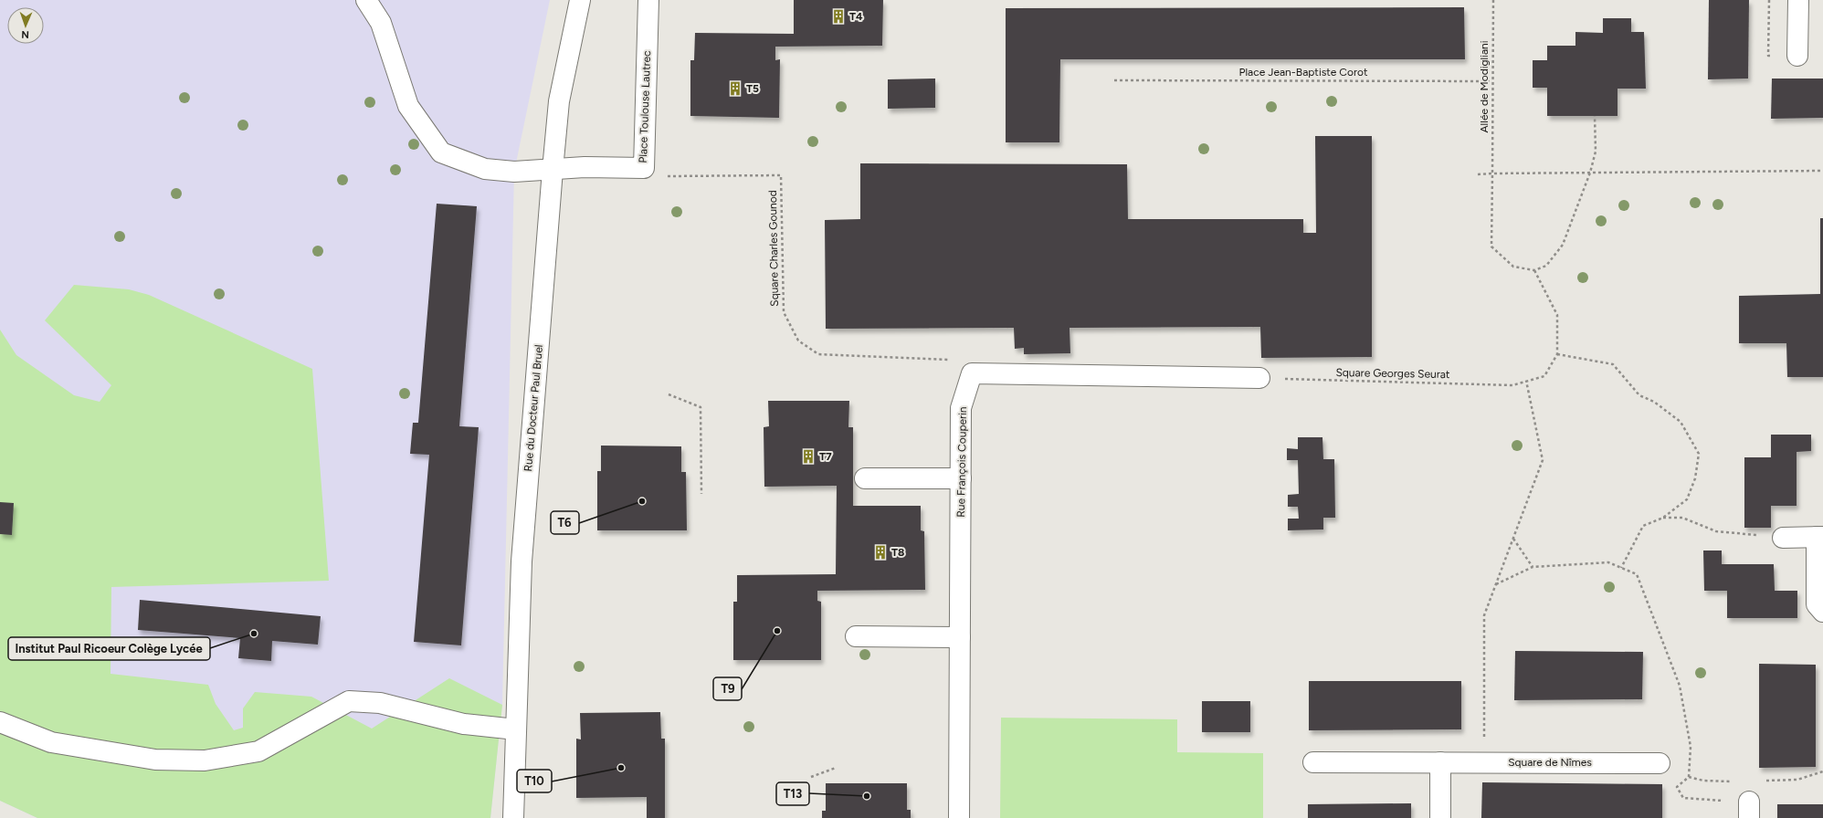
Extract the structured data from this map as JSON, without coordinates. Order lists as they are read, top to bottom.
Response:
{
  "streets": {
    "street": [
      "Place Toulouse Lautrec",
      "Rue du Docteur Paul Bruel",
      "Rue François Couperin",
      "Square de Nîmes"
    ],
    "path": [
      "Place Jean-Baptiste Corot",
      "Allée de Modigliani",
      "Square Charles Gounod",
      "Square Georges Seurat"
    ]
  },
  "crossings": [
    ["Place Jean-Baptiste Corot", "Allée de Modigliani"],
    ["Place Toulouse Lautrec", "Square Charles Gounod"],
    ["Place Toulouse Lautrec", "Rue du Docteur Paul Bruel"],
    ["Square Charles Gounod", "Rue François Couperin"]
  ],
  "places": {
    "building": [
      "T4",
      "T5",
      "T7",
      "T8"
    ],
    "other": [
      "T6",
      "T9",
      "Institut Paul Ricoeur Colège Lycée",
      "T10",
      "T13"
    ]
  },
  "north": "bottom"
}
